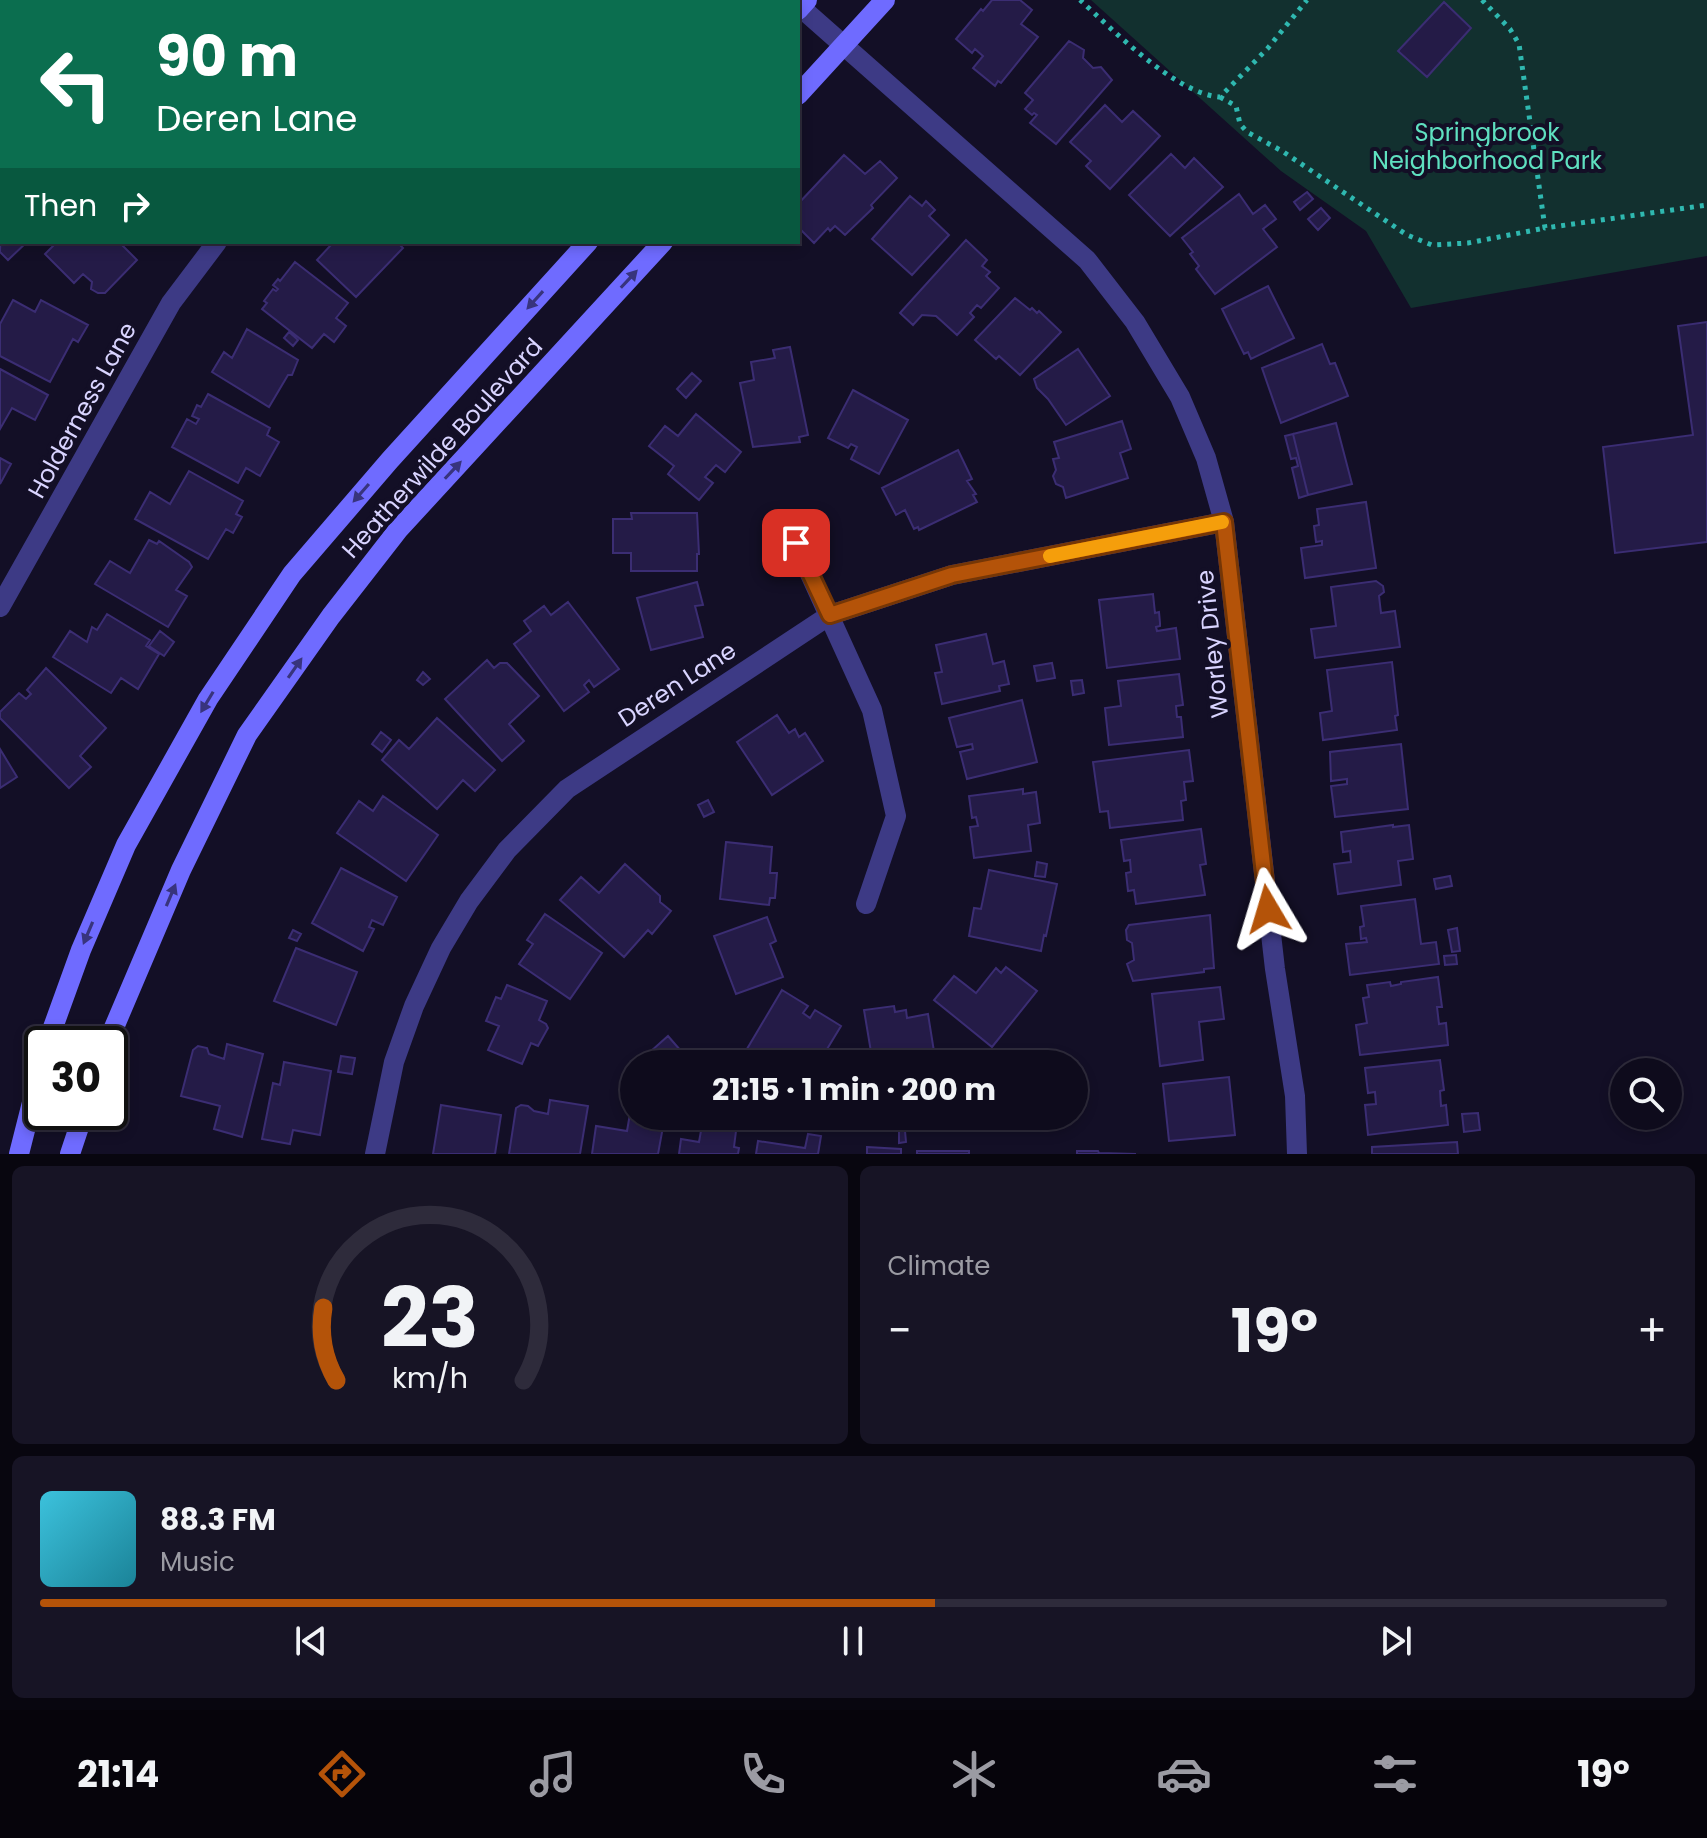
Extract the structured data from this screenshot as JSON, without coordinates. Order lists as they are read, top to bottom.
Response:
{
  "streets": {
    "main road": ["Heatherwilde Boulevard"],
    "street": ["Holderness Lane", "Worley Drive", "Deren Lane"]
  },
  "crossings": [
    ["Worley Drive", "Deren Lane"]
  ],
  "parks": ["Springbrook Neighborhood Park"],
  "page": {
    "turn": ["90 m", "Deren Lane"],
    "then": "Then",
    "limit": "30",
    "trip": "21:15 · 1 min · 200 m",
    "tile": "Climate",
    "heat": ["−", "19°", "+"],
    "song": ["88.3 FM", "Music"],
    "tabs": ["21:14", "19°"],
    "gauge": ["23", "km/h"]
  }
}
